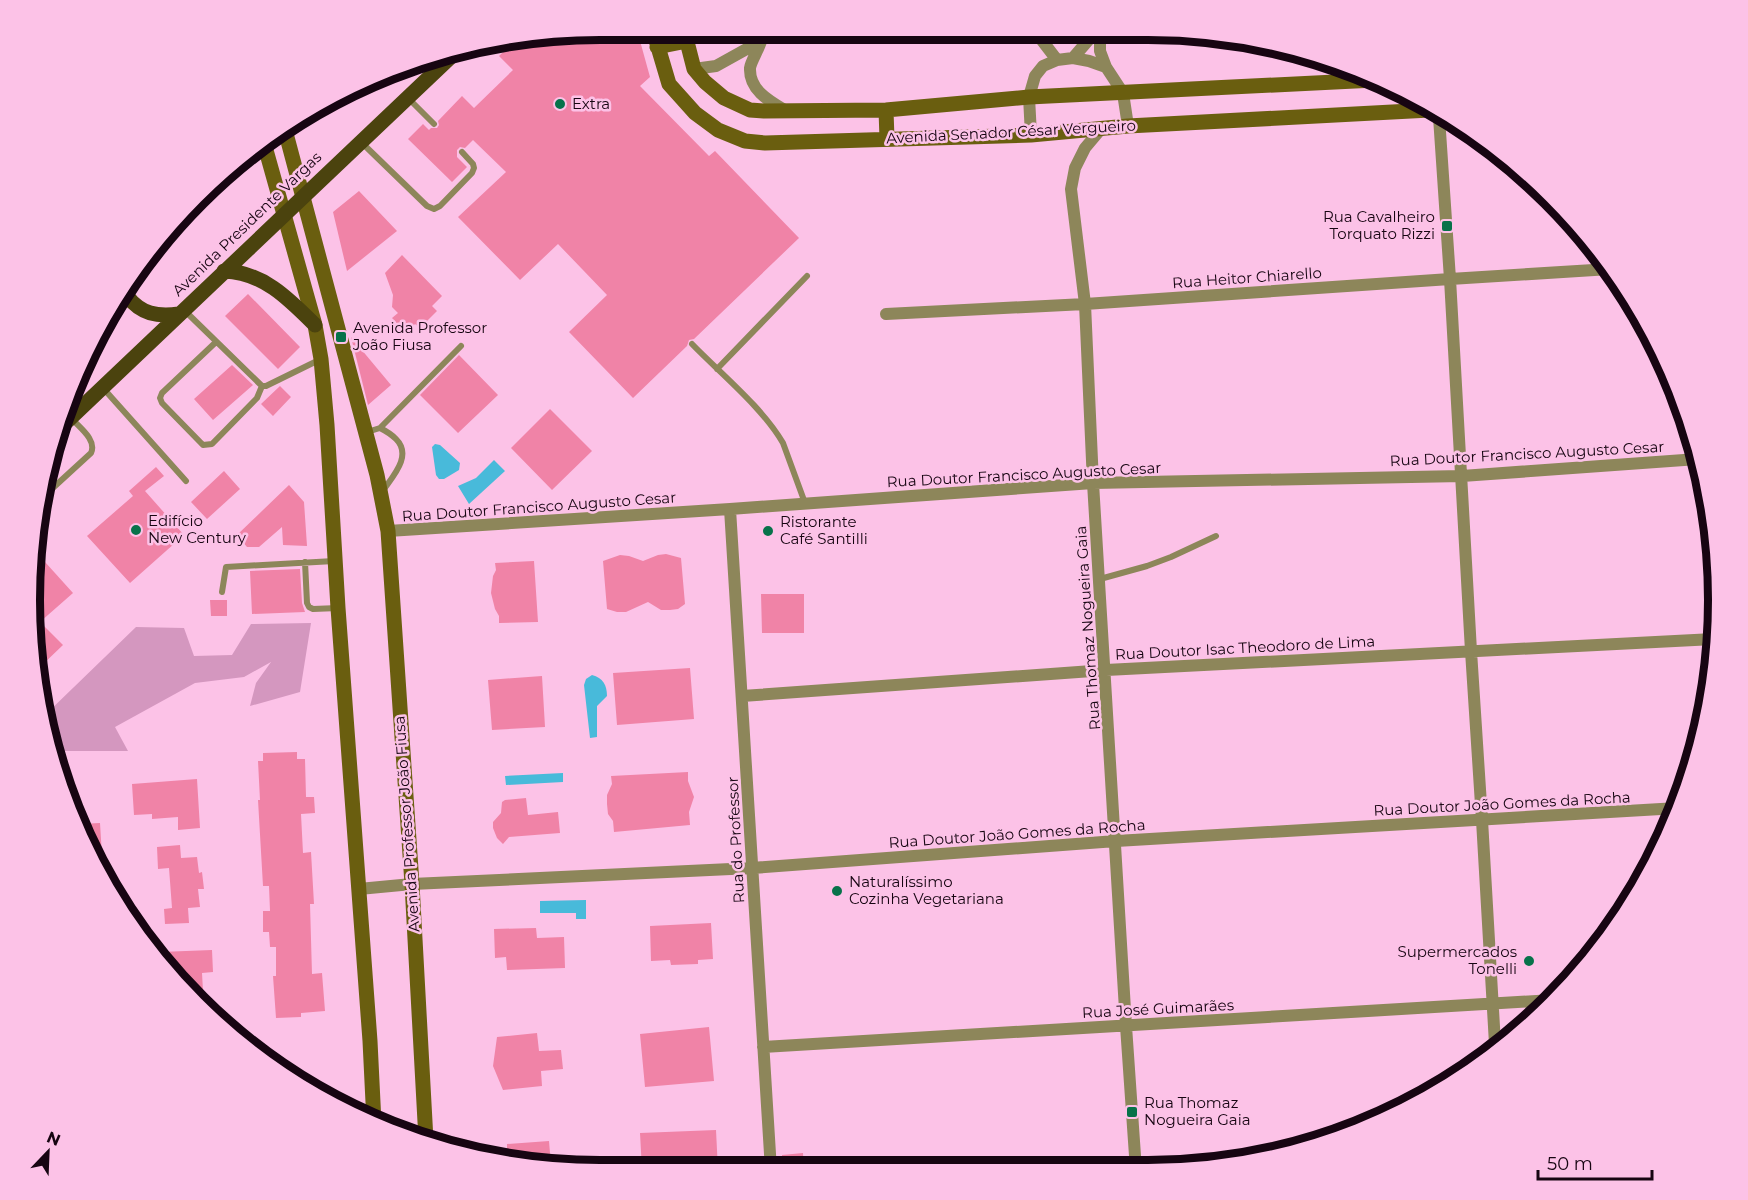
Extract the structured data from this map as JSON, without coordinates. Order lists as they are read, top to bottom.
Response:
{
  "streets": {
    "main road": ["Avenida Senador César Vergueiro", "Avenida Presidente Vargas", "Avenida Professor João Fiusa"],
    "street": [
      "Rua Heitor Chiarello",
      "Rua Doutor Francisco Augusto Cesar",
      "Rua Thomaz Nogueira Gaia",
      "Rua Doutor Isac Theodoro de Lima",
      "Rua Doutor João Gomes da Rocha",
      "Rua do Professor",
      "Rua José Guimarães"
    ]
  },
  "crossings": [
    ["Avenida Senador César Vergueiro", "Rua Thomaz Nogueira Gaia"],
    ["Avenida Presidente Vargas", "Avenida Professor João Fiusa"],
    ["Rua Heitor Chiarello", "Rua Thomaz Nogueira Gaia"],
    ["Rua Doutor Francisco Augusto Cesar", "Rua Thomaz Nogueira Gaia"],
    ["Rua Doutor Francisco Augusto Cesar", "Avenida Professor João Fiusa"],
    ["Rua Doutor Francisco Augusto Cesar", "Rua do Professor"],
    ["Rua Thomaz Nogueira Gaia", "Rua Doutor Isac Theodoro de Lima"],
    ["Rua Thomaz Nogueira Gaia", "Rua Doutor João Gomes da Rocha"],
    ["Rua Thomaz Nogueira Gaia", "Rua José Guimarães"],
    ["Rua Doutor Isac Theodoro de Lima", "Rua do Professor"],
    ["Rua Doutor João Gomes da Rocha", "Avenida Professor João Fiusa"],
    ["Rua Doutor João Gomes da Rocha", "Rua do Professor"],
    ["Rua do Professor", "Rua José Guimarães"]
  ],
  "places": {
    "other": [
      "Extra",
      "Edifício New Century",
      "Ristorante Café Santilli",
      "Naturalíssimo Cozinha Vegetariana",
      "Supermercados Tonelli"
    ],
    "transit": ["Rua Cavalheiro Torquato Rizzi", "Avenida Professor João Fiusa", "Rua Thomaz Nogueira Gaia"]
  },
  "scale_bar": "50 m",
  "north": "top right"
}
